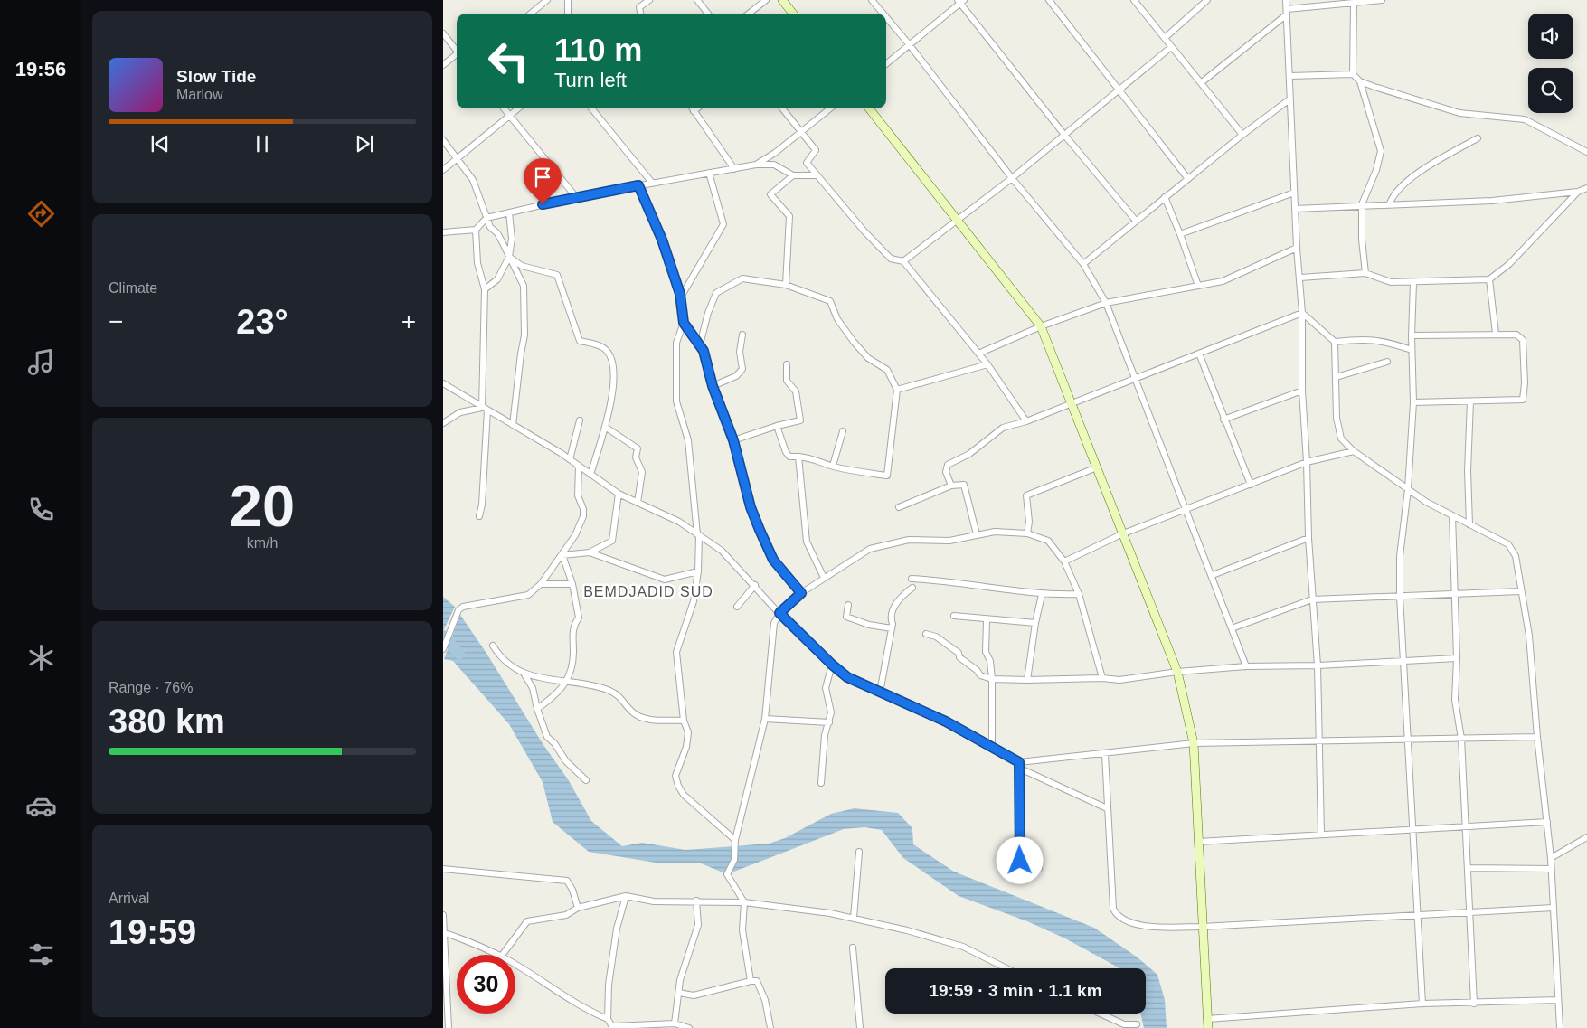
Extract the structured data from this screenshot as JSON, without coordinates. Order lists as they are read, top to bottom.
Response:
{
  "districts": ["BEMDJADID SUD"],
  "page": {
    "tabs": "19:56",
    "turn": ["110 m", "Turn left"],
    "song": ["Slow Tide", "Marlow"],
    "tile": [
      "Climate",
      ["20", "km/h"],
      ["Range · 76%", "380 km"],
      ["Arrival", "19:59"]
    ],
    "heat": ["−", "23°", "+"],
    "limit": "30",
    "trip": "19:59 · 3 min · 1.1 km"
  }
}
